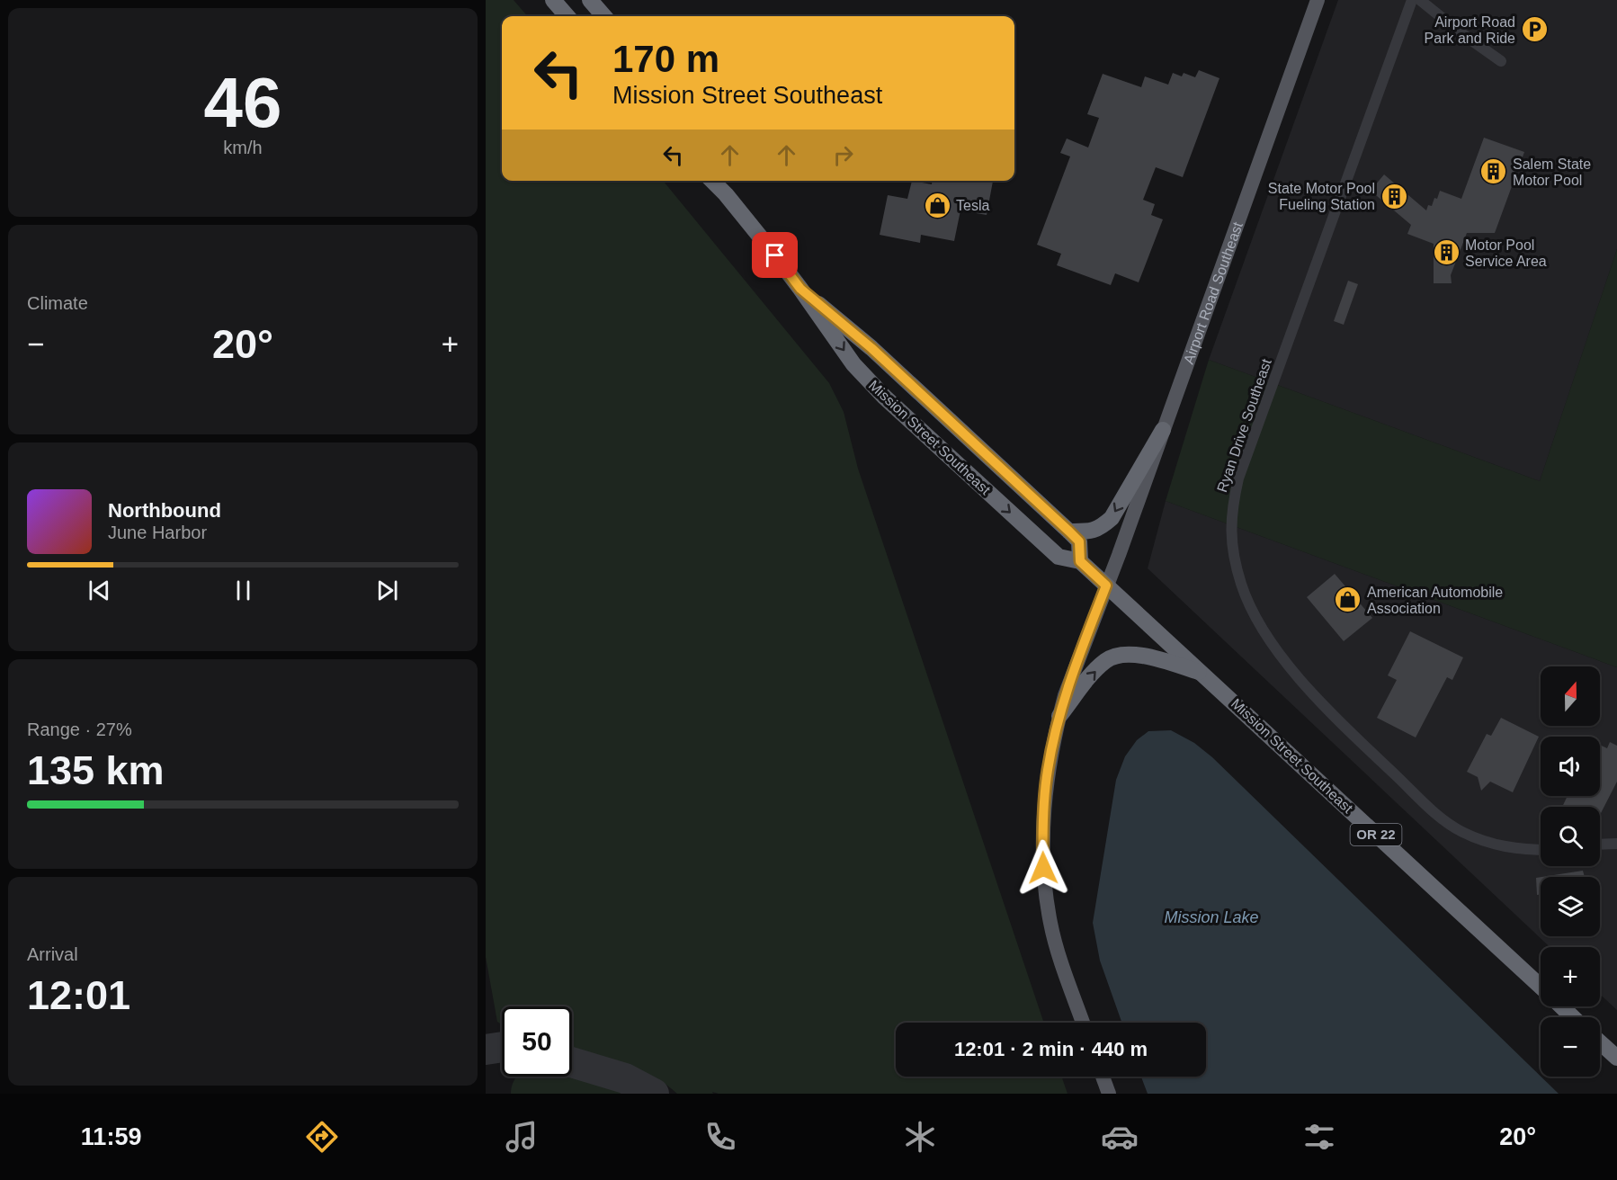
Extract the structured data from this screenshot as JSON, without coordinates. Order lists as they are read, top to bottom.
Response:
{
  "streets": {
    "highway": ["Mission Street Southeast", "OR 22"],
    "main road": ["Airport Road Southeast"],
    "street": ["Ryan Drive Southeast"]
  },
  "crossings": [
    ["Airport Road Southeast", "Mission Street Southeast"],
    ["Airport Road Southeast", "OR 22"],
    ["Mission Street Southeast", "OR 22"]
  ],
  "water": ["Mission Lake"],
  "places": {
    "parking": ["Airport Road Park and Ride"],
    "building": ["Salem State Motor Pool", "State Motor Pool Fueling Station", "Motor Pool Service Area"],
    "shop": ["Tesla", "American Automobile Association"]
  },
  "north": "top",
  "page": {
    "tile": [
      ["46", "km/h"],
      "Climate",
      ["Range · 27%", "135 km"],
      ["Arrival", "12:01"]
    ],
    "turn": ["170 m", "Mission Street Southeast"],
    "heat": ["−", "20°", "+"],
    "song": ["Northbound", "June Harbor"],
    "map_buttons": ["+", "−"],
    "limit": "50",
    "trip": "12:01 · 2 min · 440 m",
    "tabs": ["11:59", "20°"]
  }
}
